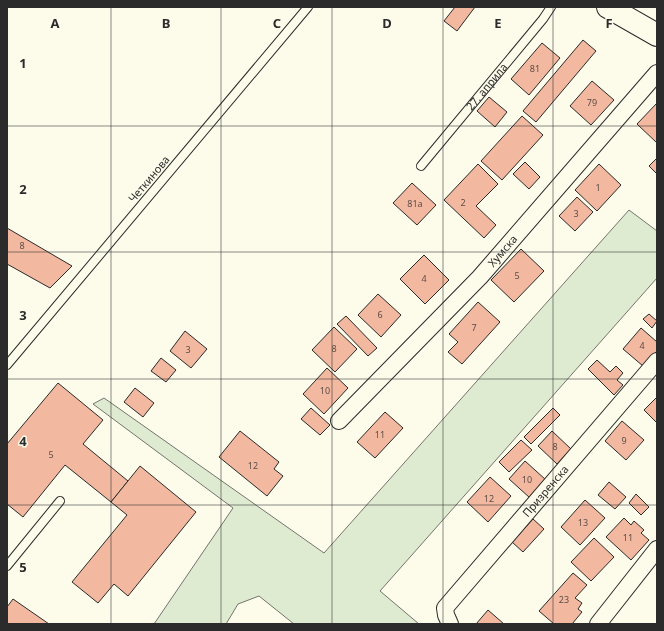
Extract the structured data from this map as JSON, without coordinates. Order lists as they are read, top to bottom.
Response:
{
  "streets": {
    "street": ["Хумска", "Призренска"],
    "lane": ["27. априла", "Четкинова"]
  },
  "house_numbers": [
    "81",
    "79",
    "1",
    "2",
    "81a",
    "3",
    "8",
    "5",
    "4",
    "6",
    "7",
    "4",
    "8",
    "3",
    "10",
    "11",
    "9",
    "8",
    "5",
    "12",
    "10",
    "12",
    "13",
    "11",
    "23"
  ],
  "grid": {
    "columns": [
      "A",
      "B",
      "C",
      "D",
      "E",
      "F"
    ],
    "rows": [
      "1",
      "2",
      "3",
      "4",
      "5"
    ]
  }
}
